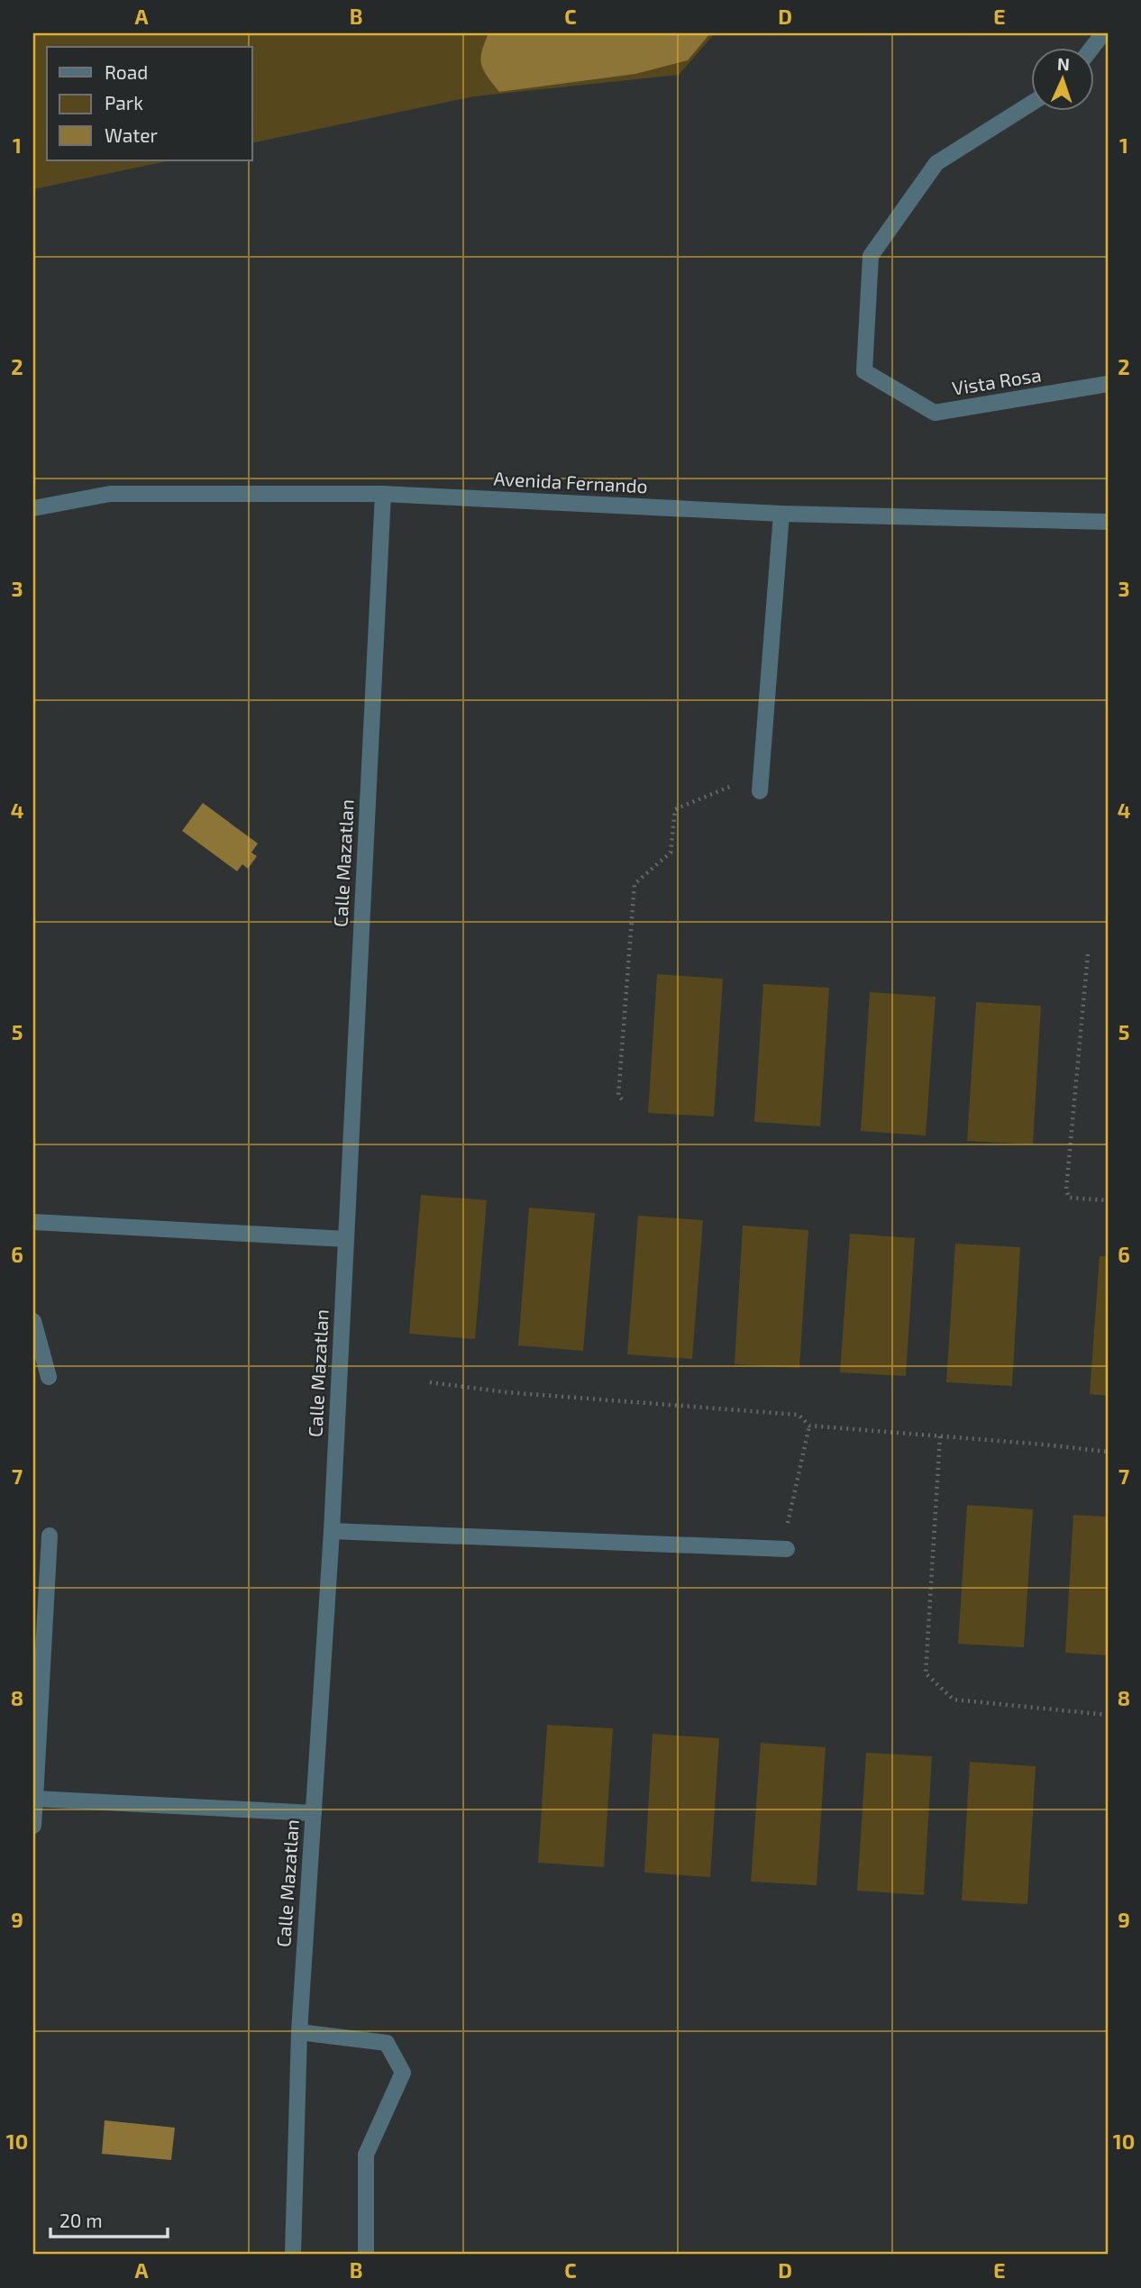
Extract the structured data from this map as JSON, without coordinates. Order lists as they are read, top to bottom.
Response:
{
  "streets": {
    "street": ["Vista Rosa", "Avenida Fernando", "Calle Mazatlan"]
  },
  "crossings": [
    ["Avenida Fernando", "Calle Mazatlan"]
  ],
  "legend": ["Road", "Park", "Water"],
  "scale_bar": "20 m",
  "north": "top",
  "grid": {
    "columns": [
      "A",
      "B",
      "C",
      "D",
      "E"
    ],
    "rows": [
      "1",
      "2",
      "3",
      "4",
      "5",
      "6",
      "7",
      "8",
      "9",
      "10"
    ]
  }
}
